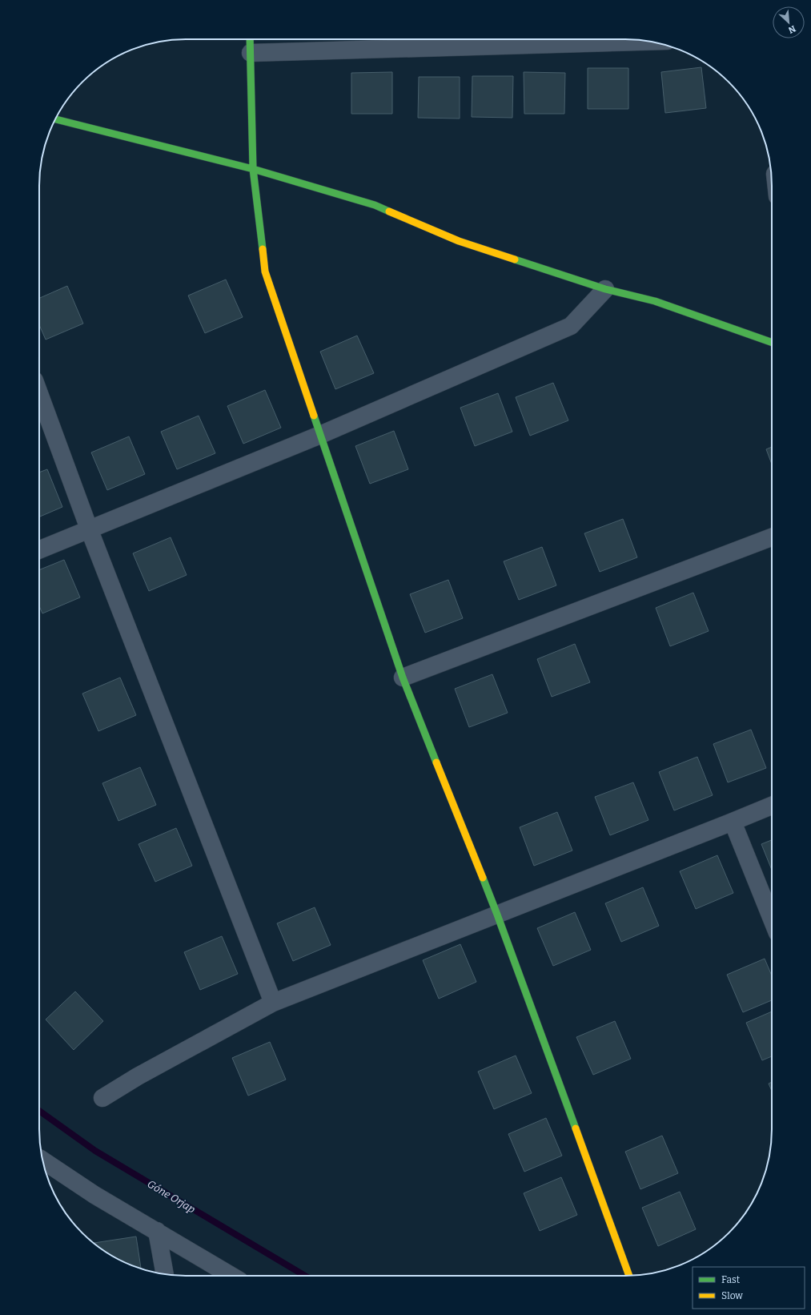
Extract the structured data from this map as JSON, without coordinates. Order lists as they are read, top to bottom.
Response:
{
  "water": ["Góne Orjap"],
  "legend": ["Fast", "Slow"],
  "north": "bottom right"
}
